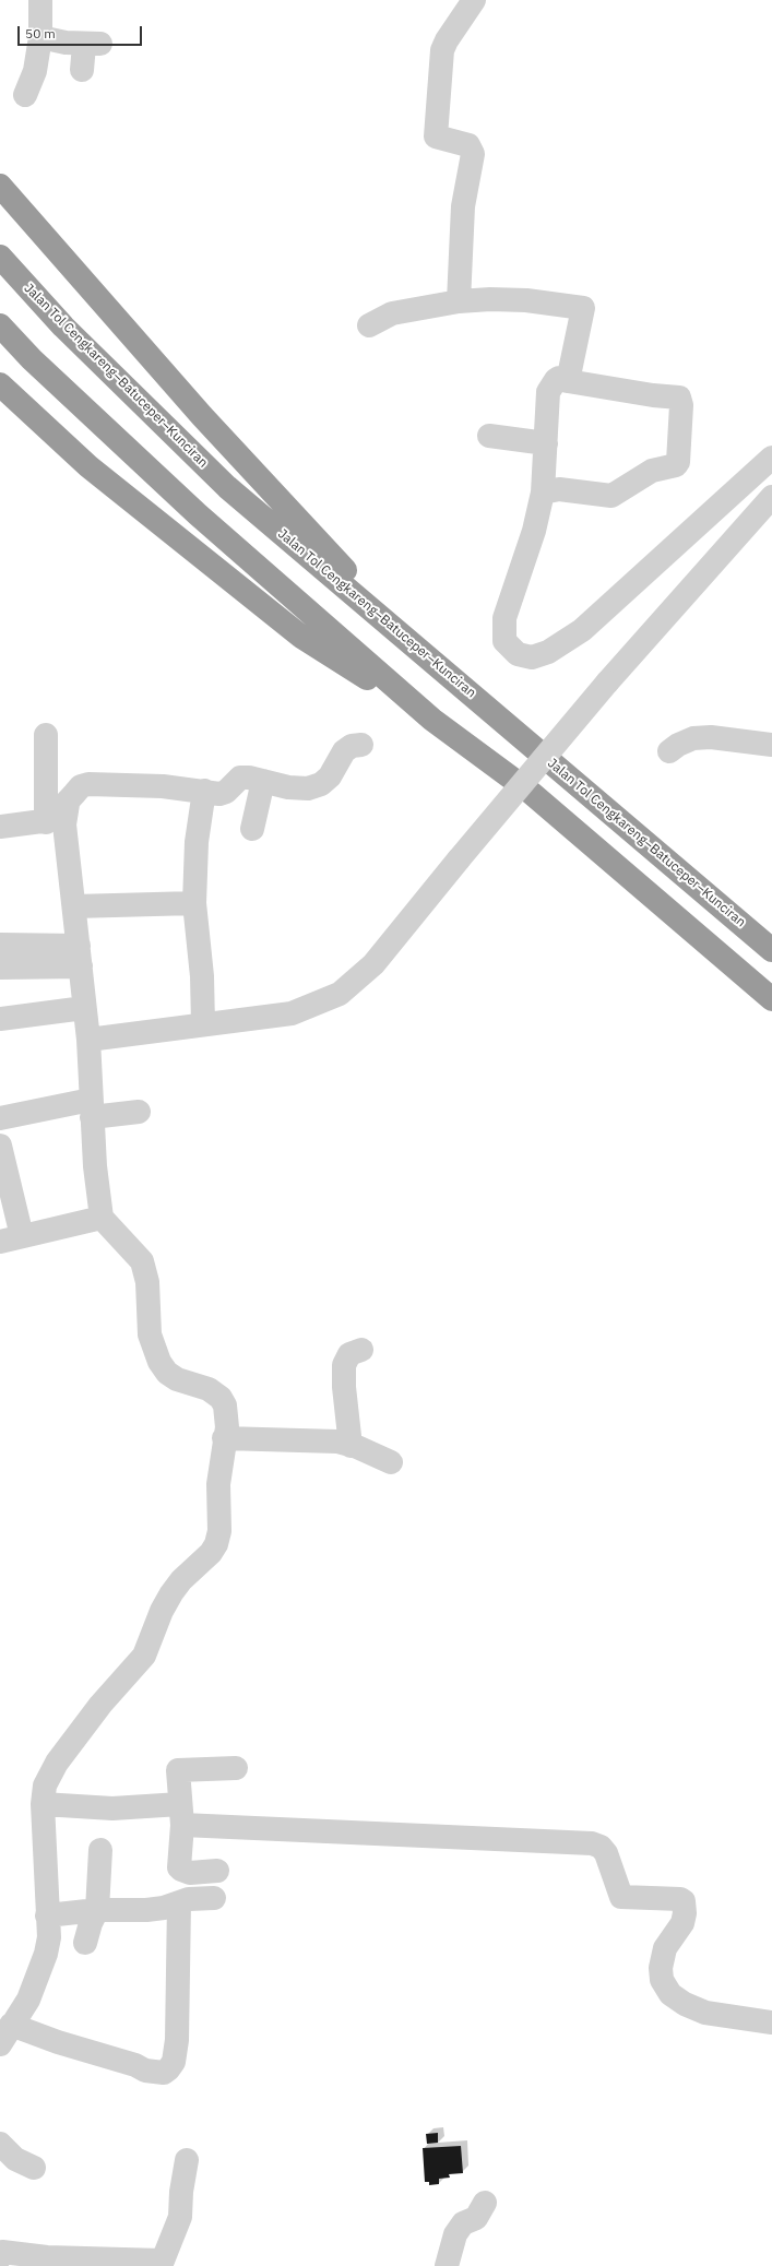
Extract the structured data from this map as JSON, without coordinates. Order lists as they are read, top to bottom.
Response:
{
  "streets": {
    "highway": ["Jalan Tol Cengkareng–Batuceper–Kunciran"]
  },
  "scale_bar": "50 m"
}
